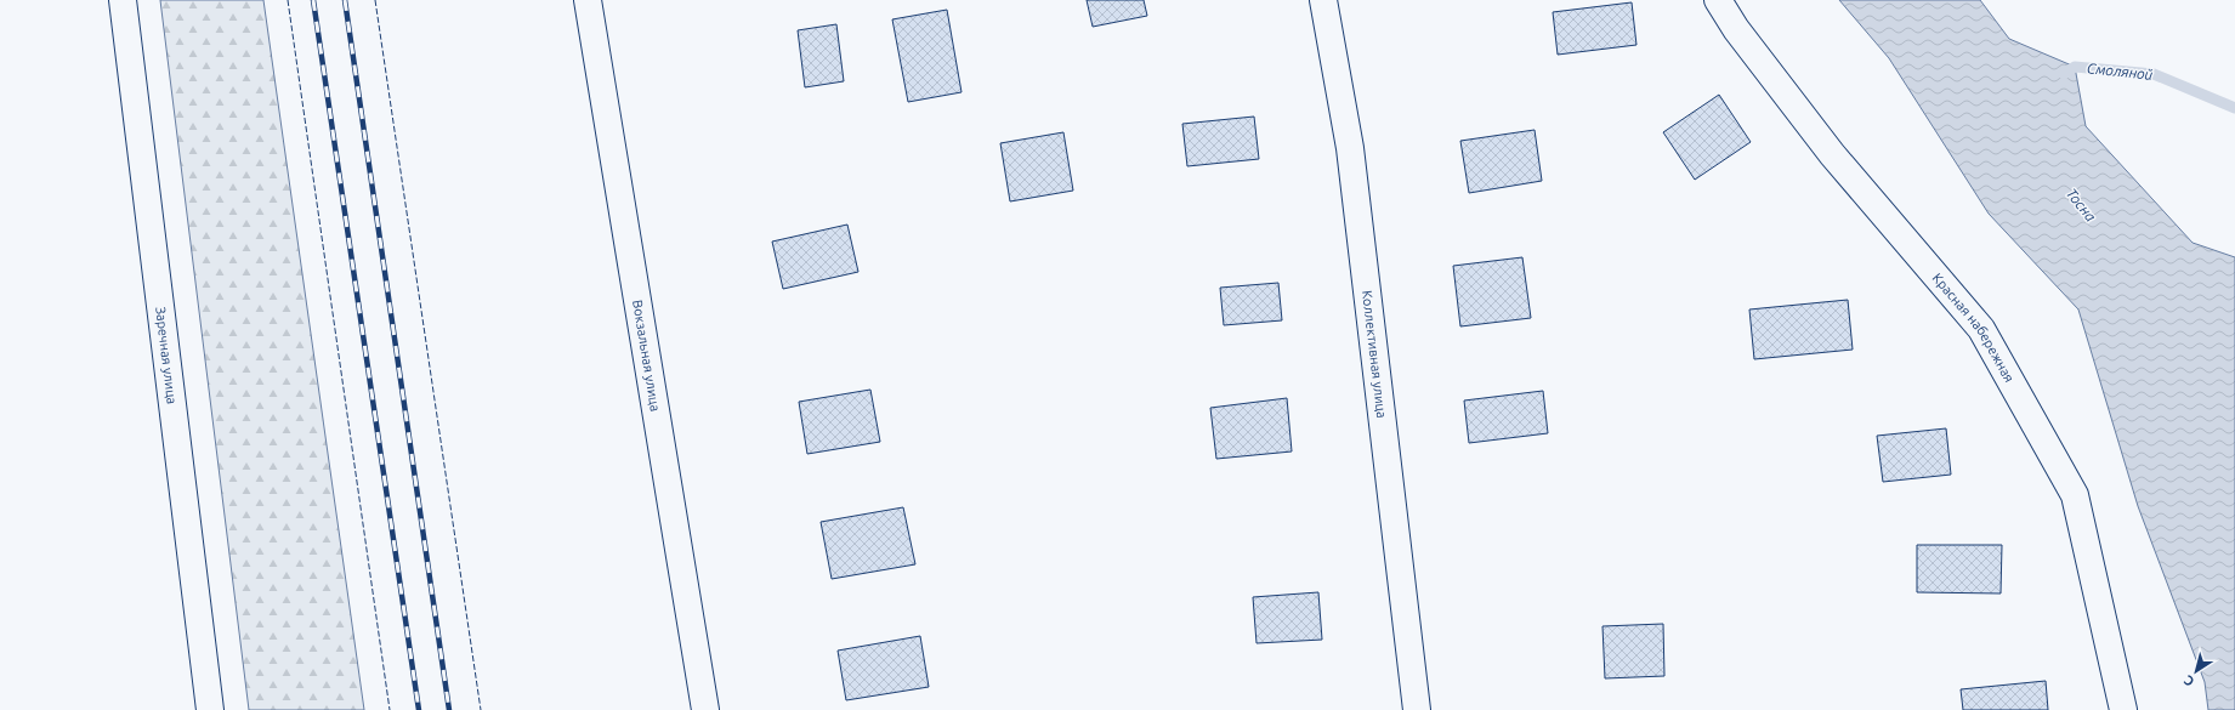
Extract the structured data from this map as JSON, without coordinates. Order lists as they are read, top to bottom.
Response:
{
  "streets": {
    "street": [
      "Красная набережная",
      "Заречная улица",
      "Вокзальная улица",
      "Коллективная улица"
    ]
  },
  "water": ["Смоляной", "Тосна"],
  "north": "bottom left"
}
